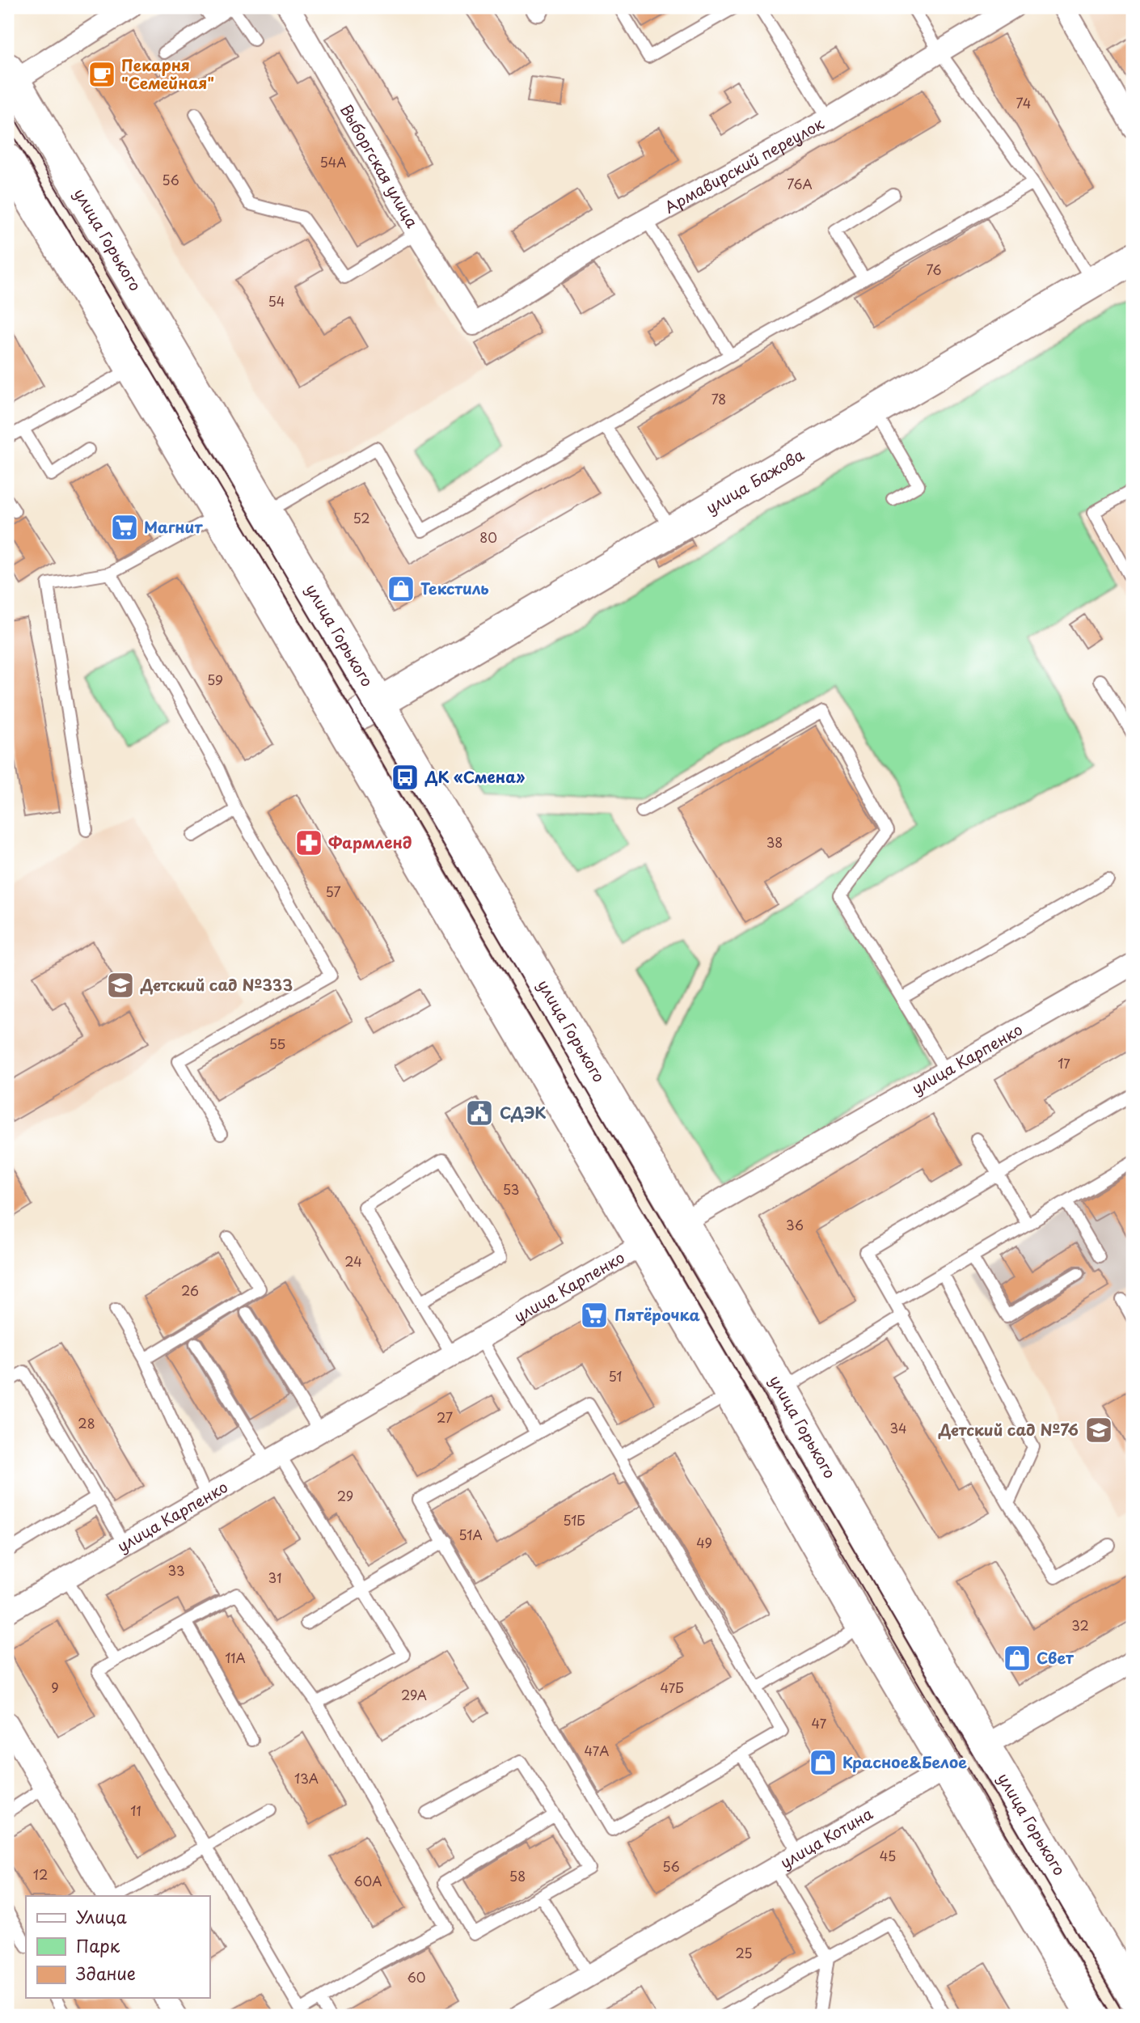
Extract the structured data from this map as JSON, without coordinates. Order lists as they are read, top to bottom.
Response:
{
  "streets": {
    "main road": [
      "улица Горького",
      "улица Бажова",
      "улица Карпенко",
      "улица Котина"
    ],
    "street": ["Армавирский переулок", "Выборгская улица"]
  },
  "crossings": [
    ["Армавирский переулок", "Выборгская улица"],
    ["улица Горького", "улица Бажова"],
    ["улица Горького", "улица Карпенко"],
    ["улица Горького", "улица Котина"]
  ],
  "places": {
    "cafe": ["Пекарня \"Семейная\""],
    "supermarket": ["Магнит", "Пятёрочка"],
    "shop": ["Текстиль", "Свет", "Красное&Белое"],
    "bus stop": ["ДК «Смена»"],
    "pharmacy": ["Фармленд"],
    "school or university": ["Детский сад №333", "Детский сад №76"],
    "public building": ["СДЭК"]
  },
  "house_numbers": [
    "74",
    "54А",
    "56",
    "76А",
    "76",
    "54",
    "78",
    "52",
    "80",
    "59",
    "38",
    "57",
    "55",
    "17",
    "53",
    "36",
    "24",
    "26",
    "51",
    "27",
    "28",
    "34",
    "29",
    "51Б",
    "51А",
    "49",
    "33",
    "31",
    "32",
    "11А",
    "9",
    "47Б",
    "29А",
    "47",
    "47А",
    "13А",
    "11",
    "45",
    "56",
    "12",
    "58",
    "60А",
    "25",
    "60"
  ],
  "legend": ["Улица", "Парк", "Здание"]
}
